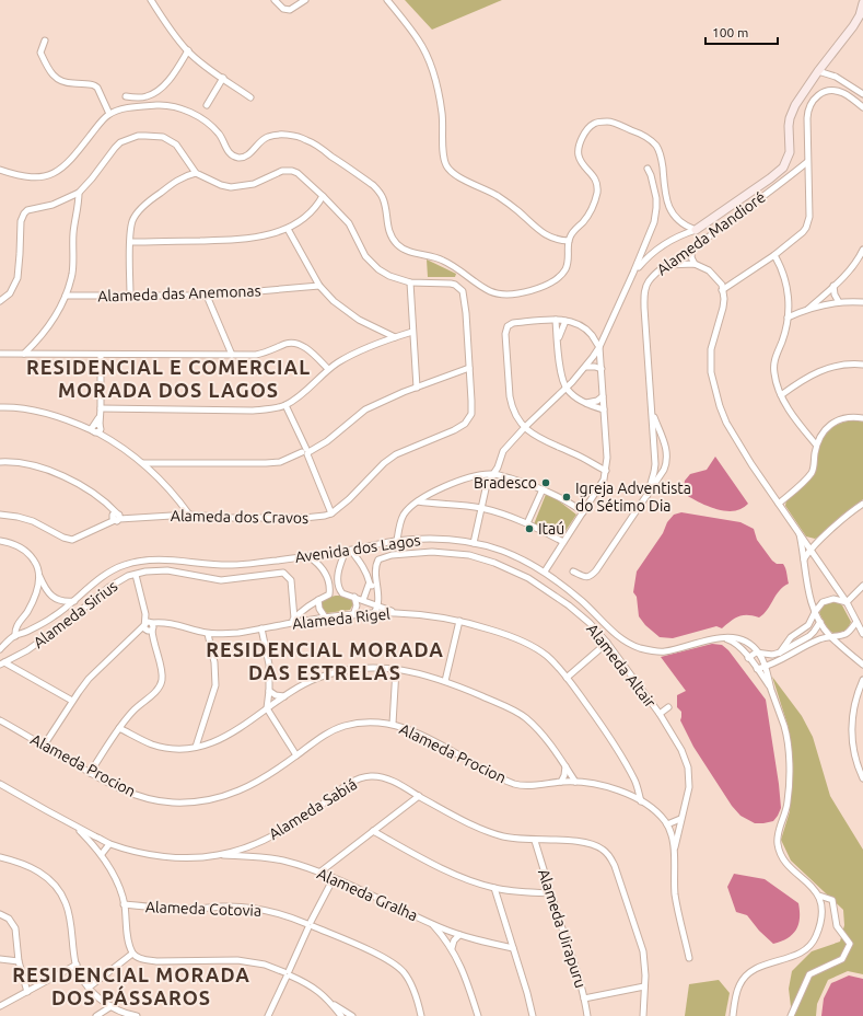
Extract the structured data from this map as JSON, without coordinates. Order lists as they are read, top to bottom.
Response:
{
  "streets": {
    "street": [
      "Alameda Mandioré",
      "Alameda das Anemonas",
      "Alameda dos Cravos",
      "Avenida dos Lagos",
      "Alameda Sirius",
      "Alameda Rigel",
      "Alameda Altair",
      "Alameda Procion",
      "Alameda Sabiá",
      "Alameda Gralha",
      "Alameda Cotovia",
      "Alameda Uirapuru"
    ]
  },
  "crossings": [
    ["Alameda Rigel", "Alameda Procion"],
    ["Alameda Altair", "Alameda Procion"],
    ["Alameda Sabiá", "Alameda Gralha"],
    ["Alameda Sabiá", "Alameda Uirapuru"]
  ],
  "districts": ["RESIDENCIAL E COMERCIAL MORADA DOS LAGOS", "RESIDENCIAL MORADA DAS ESTRELAS", "RESIDENCIAL MORADA DOS PÁSSAROS"],
  "places": ["Bradesco", "Igreja Adventista do Sétimo Dia", "Itaú"],
  "scale_bar": "100 m"
}
